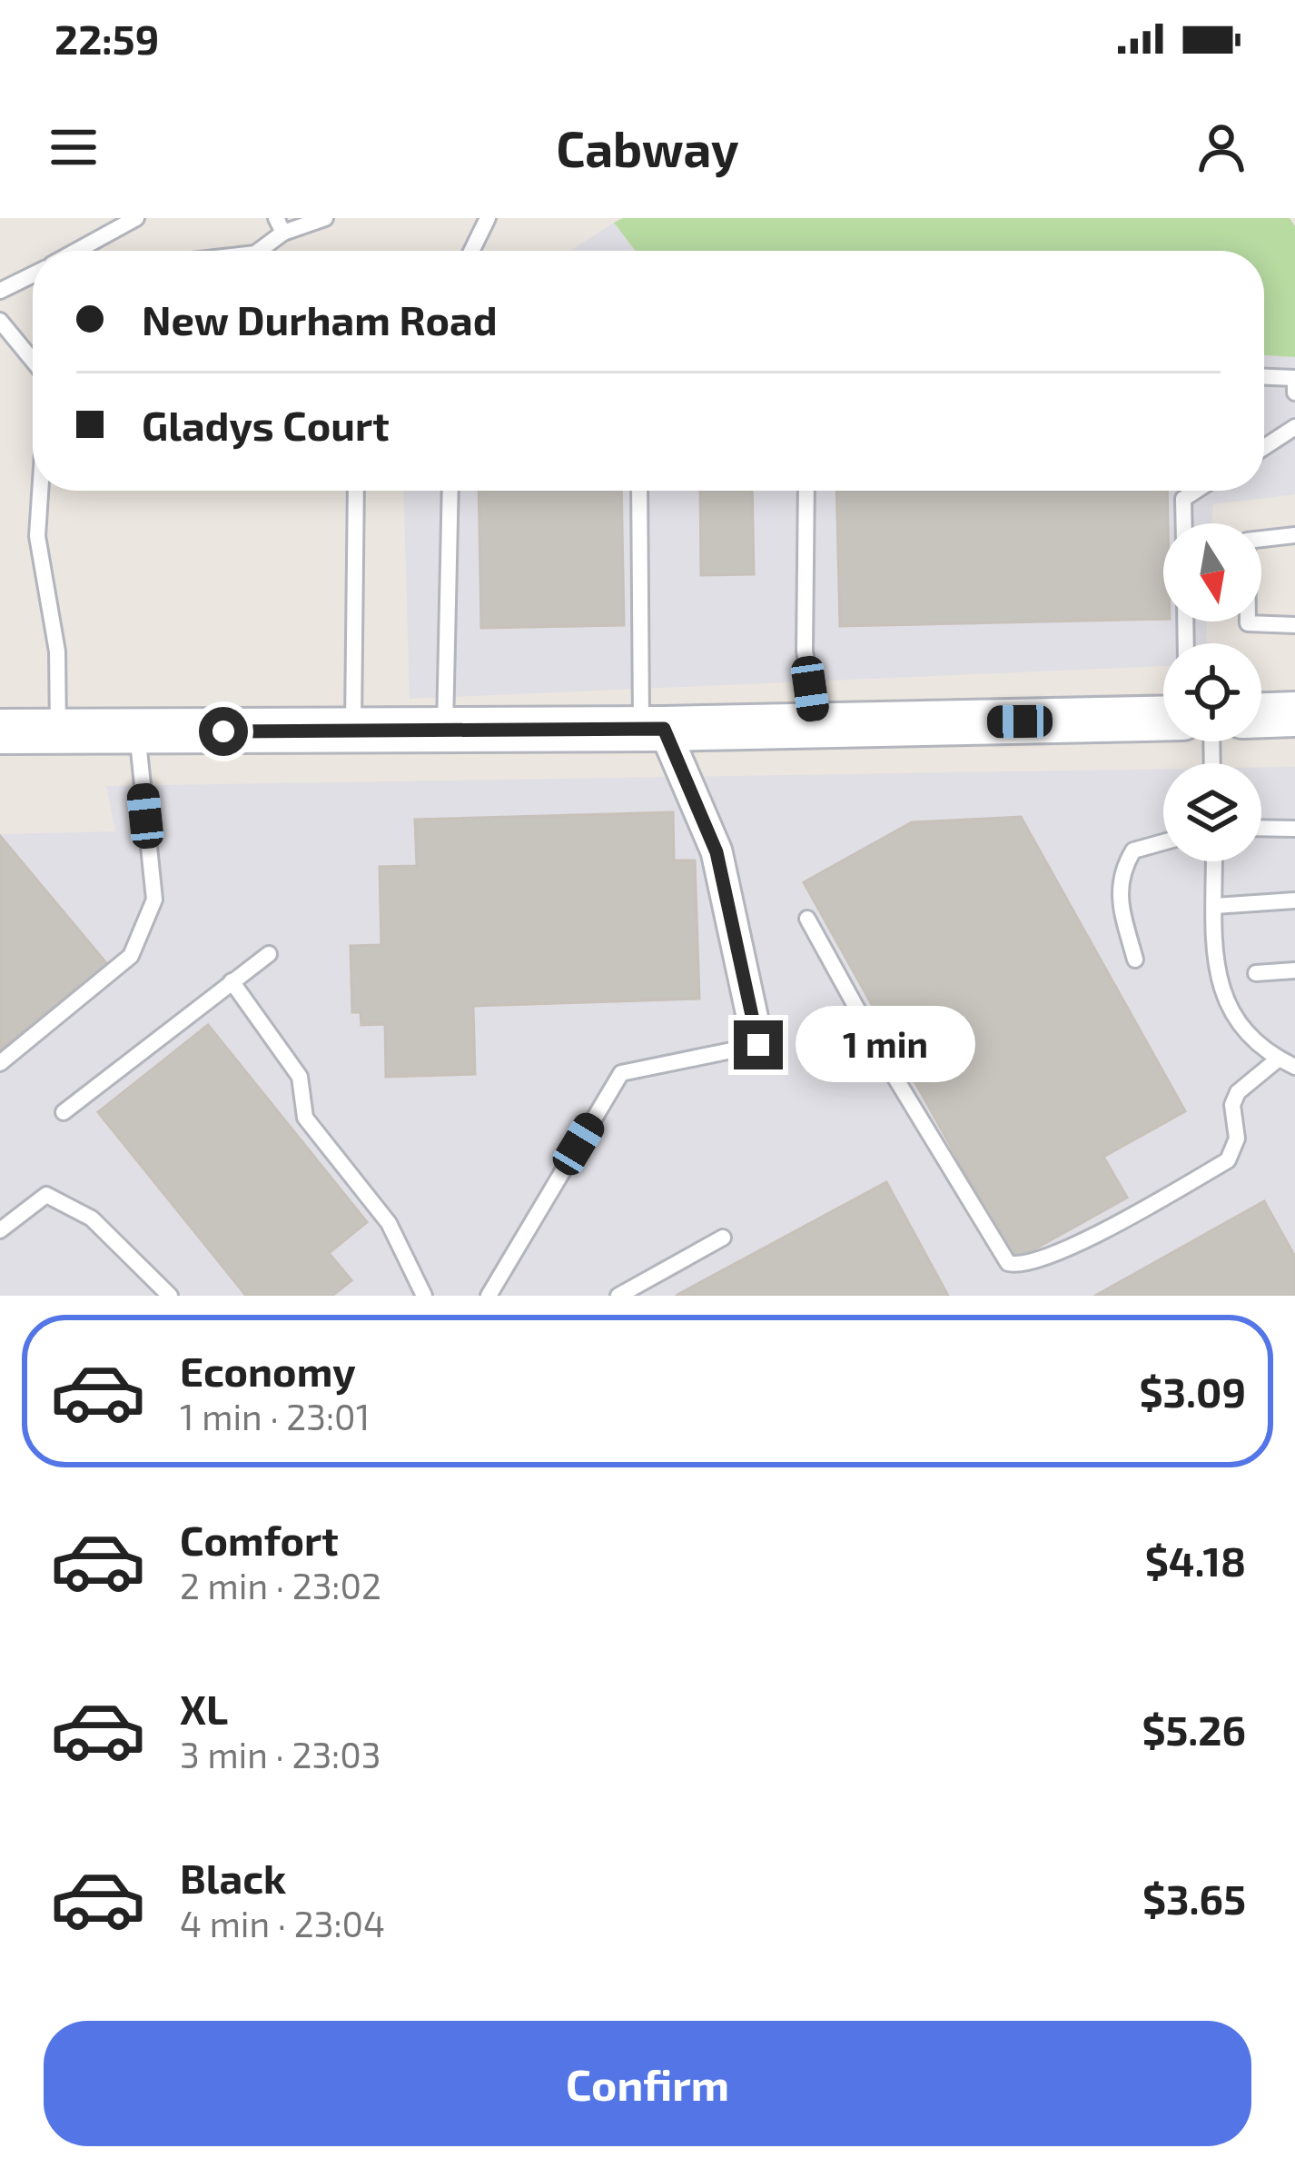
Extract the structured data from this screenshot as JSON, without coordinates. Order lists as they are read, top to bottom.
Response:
{
  "north": "bottom",
  "page": {
    "status": "22:59",
    "header": "Cabway",
    "banner": ["New Durham Road", "Gladys Court"],
    "bubble": "1 min",
    "list": [
      {
        "name": "Economy",
        "note": "1 min · 23:01",
        "value": "$3.09"
      },
      {
        "name": "Comfort",
        "note": "2 min · 23:02",
        "value": "$4.18"
      },
      {
        "name": "XL",
        "note": "3 min · 23:03",
        "value": "$5.26"
      },
      {
        "name": "Black",
        "note": "4 min · 23:04",
        "value": "$3.65"
      }
    ],
    "buttons": "Confirm"
  }
}
